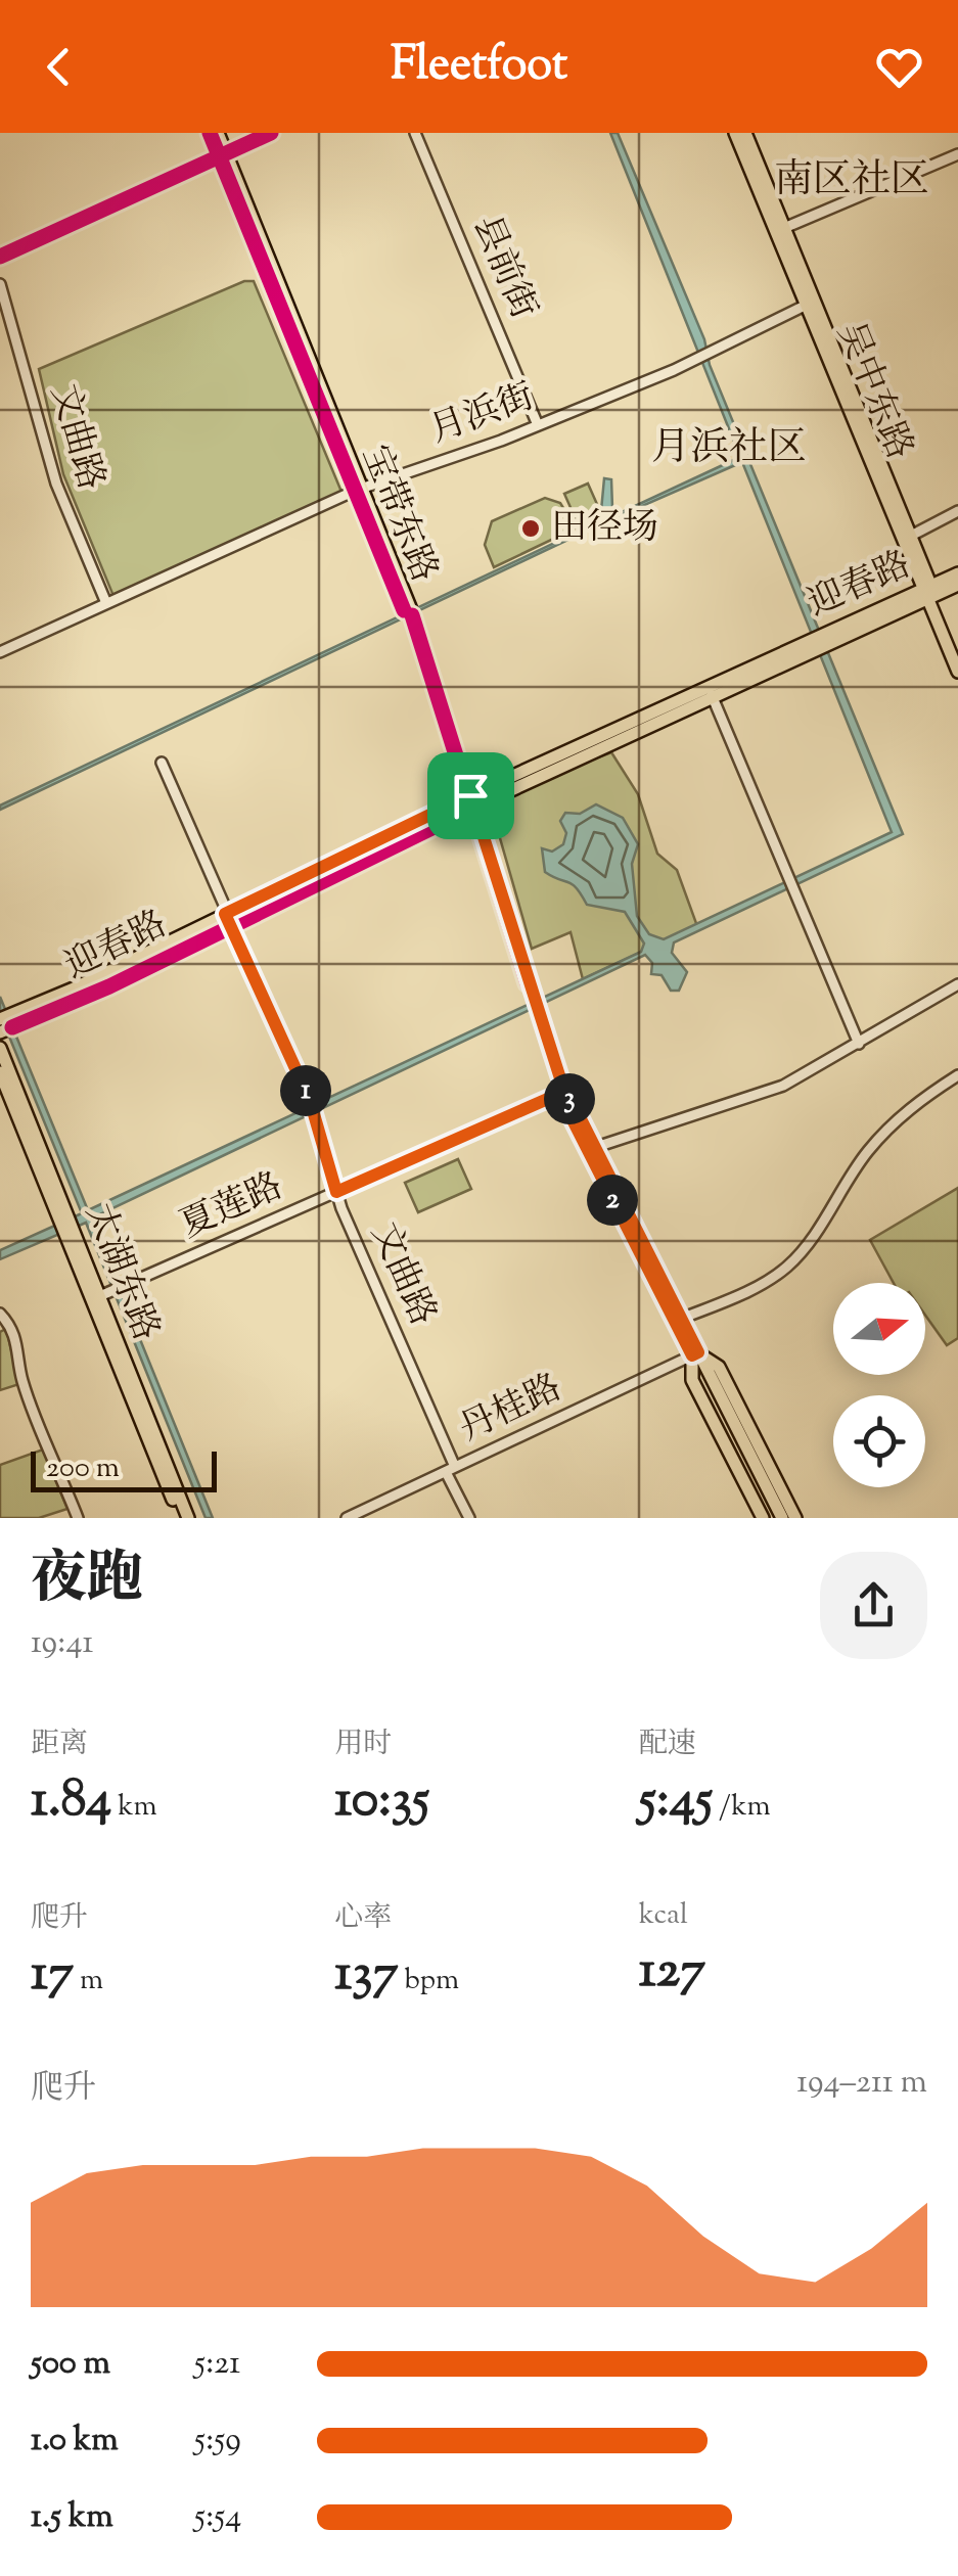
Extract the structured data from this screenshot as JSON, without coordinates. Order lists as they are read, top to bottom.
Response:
{
  "streets": {
    "main road": [
      "吴中东路",
      "宝带东路",
      "迎春路",
      "太湖东路"
    ],
    "street": [
      "县前街",
      "月浜街",
      "文曲路",
      "夏莲路",
      "丹桂路"
    ]
  },
  "crossings": [
    ["县前街", "月浜街"],
    ["吴中东路", "月浜街"],
    ["吴中东路", "迎春路"],
    ["月浜街", "文曲路"],
    ["月浜街", "宝带东路"],
    ["文曲路", "迎春路"],
    ["文曲路", "夏莲路"],
    ["文曲路", "丹桂路"],
    ["宝带东路", "迎春路"],
    ["宝带东路", "夏莲路"],
    ["宝带东路", "丹桂路"],
    ["夏莲路", "太湖东路"]
  ],
  "districts": ["南区社区", "月浜社区"],
  "places": ["田径场"],
  "scale_bar": "200 m",
  "north": "right",
  "page": {
    "header": "Fleetfoot",
    "pins": ["1", "3", "2"],
    "scale": "200 m",
    "heading": ["夜跑", "19:41"],
    "stats": [
      ["距离", "1.84 km"],
      ["用时", "10:35"],
      ["配速", "5:45 /km"],
      ["爬升", "17 m"],
      ["心率", "137 bpm"],
      ["kcal", "127"]
    ],
    "chart": ["爬升", "194–211 m"],
    "list": [
      {
        "name": "500 m",
        "note": "5:21"
      },
      {
        "name": "1.0 km",
        "note": "5:59"
      },
      {
        "name": "1.5 km",
        "note": "5:54"
      }
    ]
  }
}
